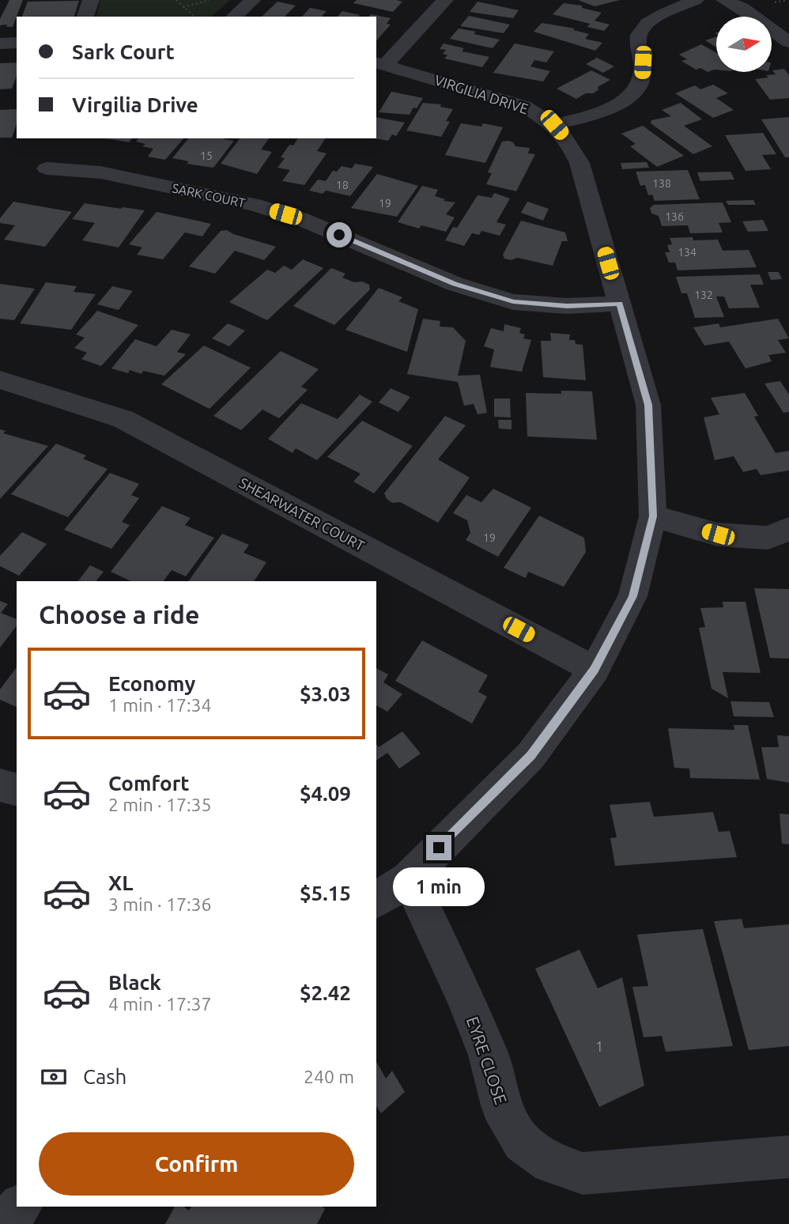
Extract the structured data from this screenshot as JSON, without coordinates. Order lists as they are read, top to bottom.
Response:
{
  "streets": {
    "street": [
      "VIRGILIA DRIVE",
      "SARK COURT",
      "SHEARWATER COURT",
      "EYRE CLOSE"
    ]
  },
  "crossings": [
    ["VIRGILIA DRIVE", "SARK COURT"],
    ["VIRGILIA DRIVE", "SHEARWATER COURT"],
    ["VIRGILIA DRIVE", "EYRE CLOSE"]
  ],
  "house_numbers": [
    "15",
    "138",
    "18",
    "19",
    "136",
    "134",
    "132",
    "19",
    "1"
  ],
  "north": "right",
  "page": {
    "banner": ["Sark Court", "Virgilia Drive"],
    "heading": "Choose a ride",
    "list": [
      {
        "name": "Economy",
        "note": "1 min · 17:34",
        "value": "$3.03"
      },
      {
        "name": "Comfort",
        "note": "2 min · 17:35",
        "value": "$4.09"
      },
      {
        "name": "XL",
        "note": "3 min · 17:36",
        "value": "$5.15"
      },
      {
        "name": "Black",
        "note": "4 min · 17:37",
        "value": "$2.42"
      }
    ],
    "bubble": "1 min",
    "pay": ["Cash", "240 m"],
    "buttons": "Confirm"
  }
}
